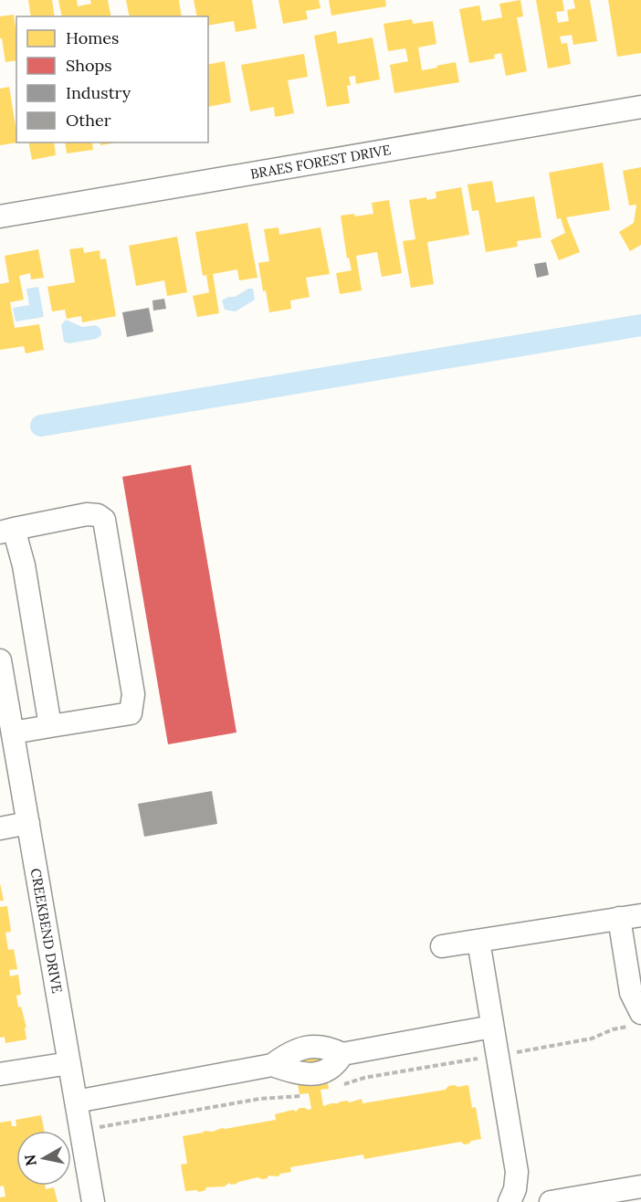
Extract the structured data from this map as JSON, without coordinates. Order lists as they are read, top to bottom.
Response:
{
  "streets": {
    "street": ["BRAES FOREST DRIVE", "CREEKBEND DRIVE"]
  },
  "legend": [
    "Homes",
    "Shops",
    "Industry",
    "Other"
  ],
  "north": "left"
}
